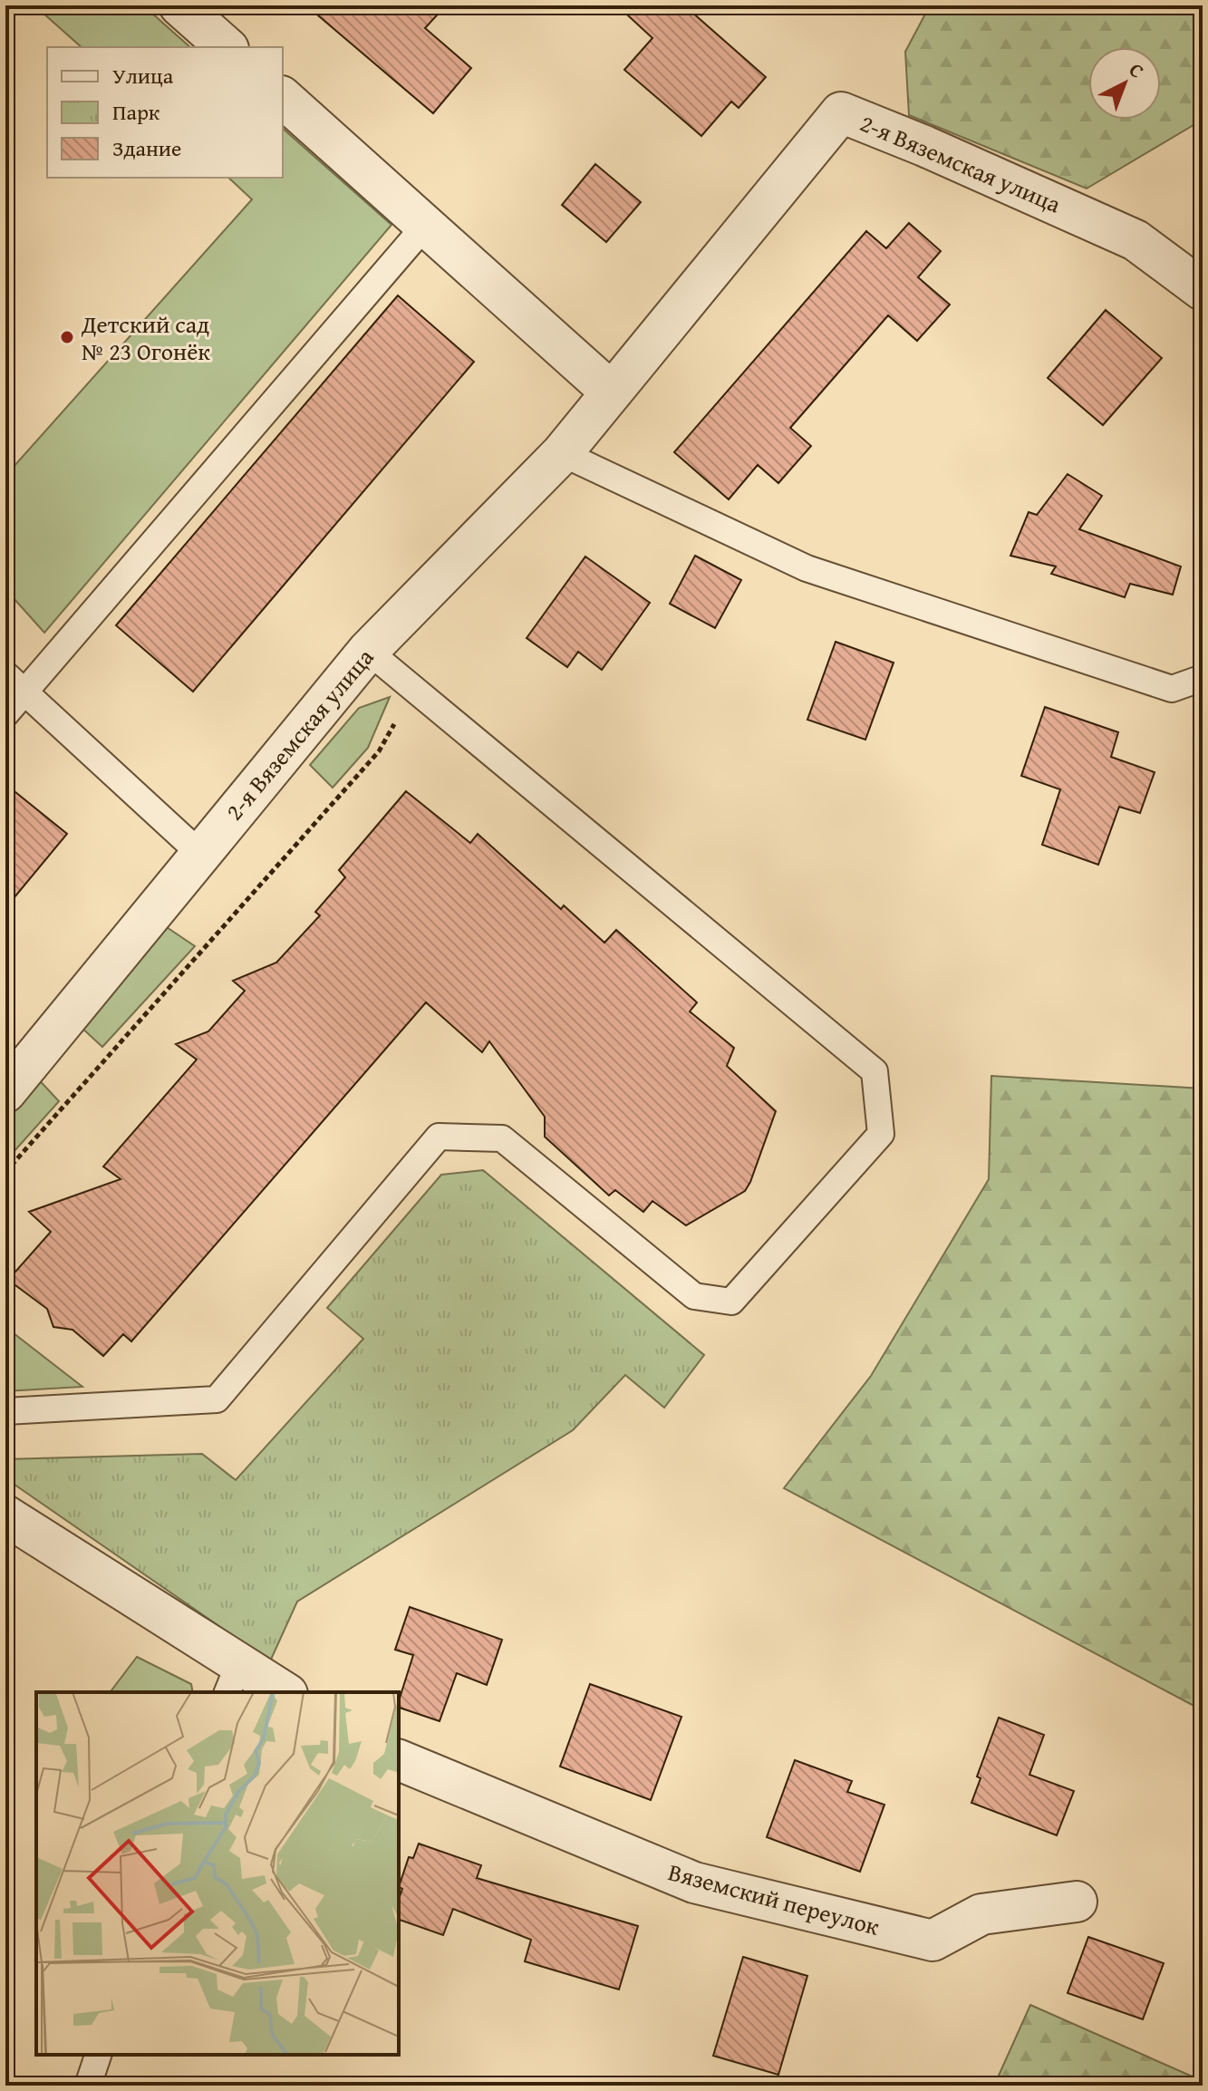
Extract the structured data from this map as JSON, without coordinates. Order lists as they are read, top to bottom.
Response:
{
  "streets": {
    "street": ["2-я Вяземская улица", "Вяземский переулок"]
  },
  "places": ["Детский сад № 23 Огонёк"],
  "legend": ["Улица", "Парк", "Здание"],
  "north": "top right"
}
